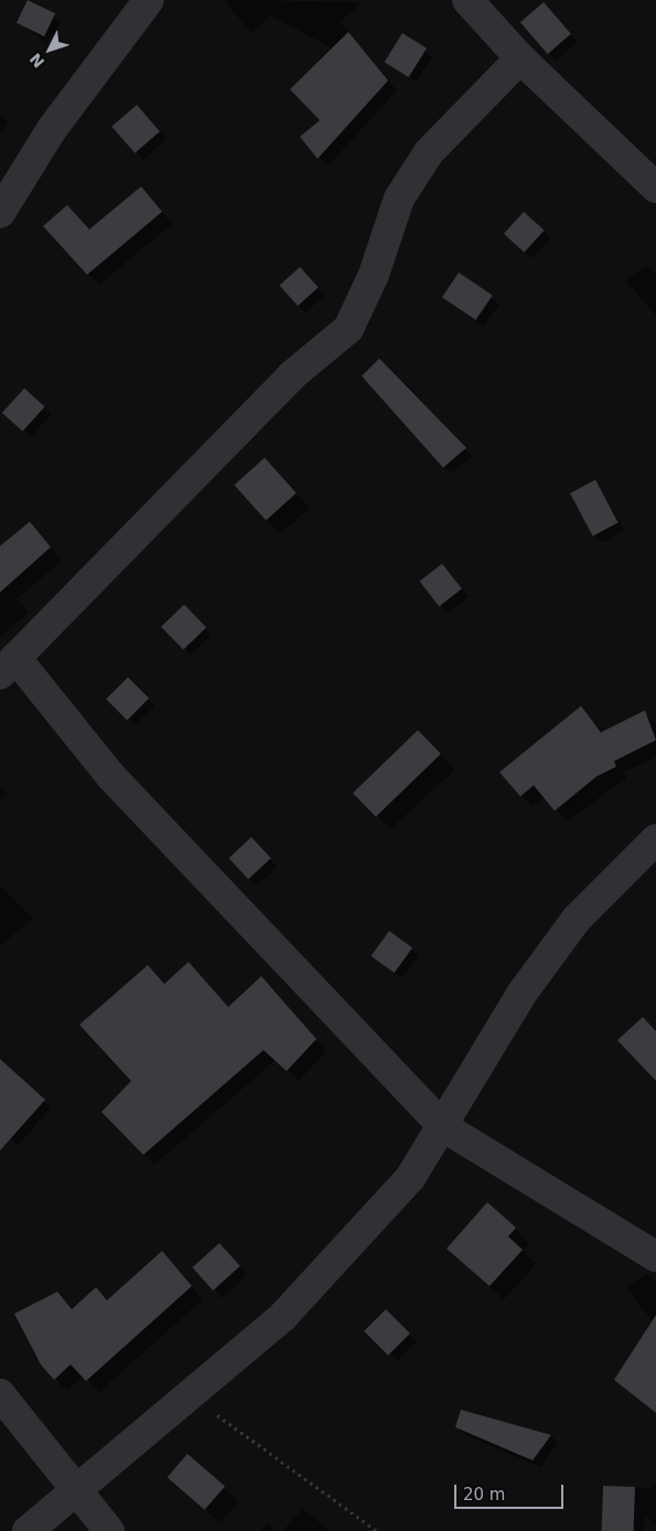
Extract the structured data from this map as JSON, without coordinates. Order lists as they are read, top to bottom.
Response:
{
  "scale_bar": "20 m",
  "north": "bottom left"
}
